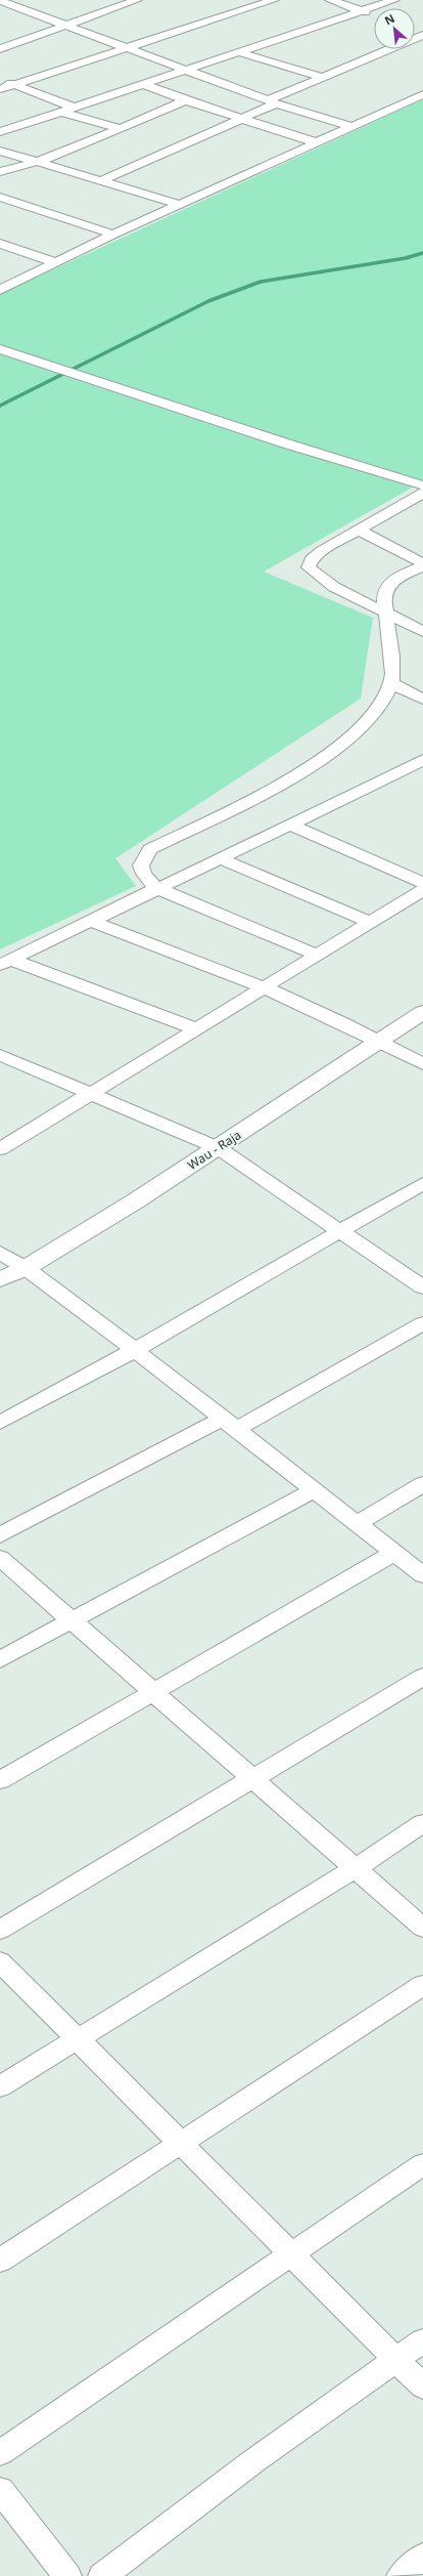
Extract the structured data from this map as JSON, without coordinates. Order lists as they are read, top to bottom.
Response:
{
  "streets": {
    "main road": ["Wau - Raja"]
  },
  "north": "top left"
}
